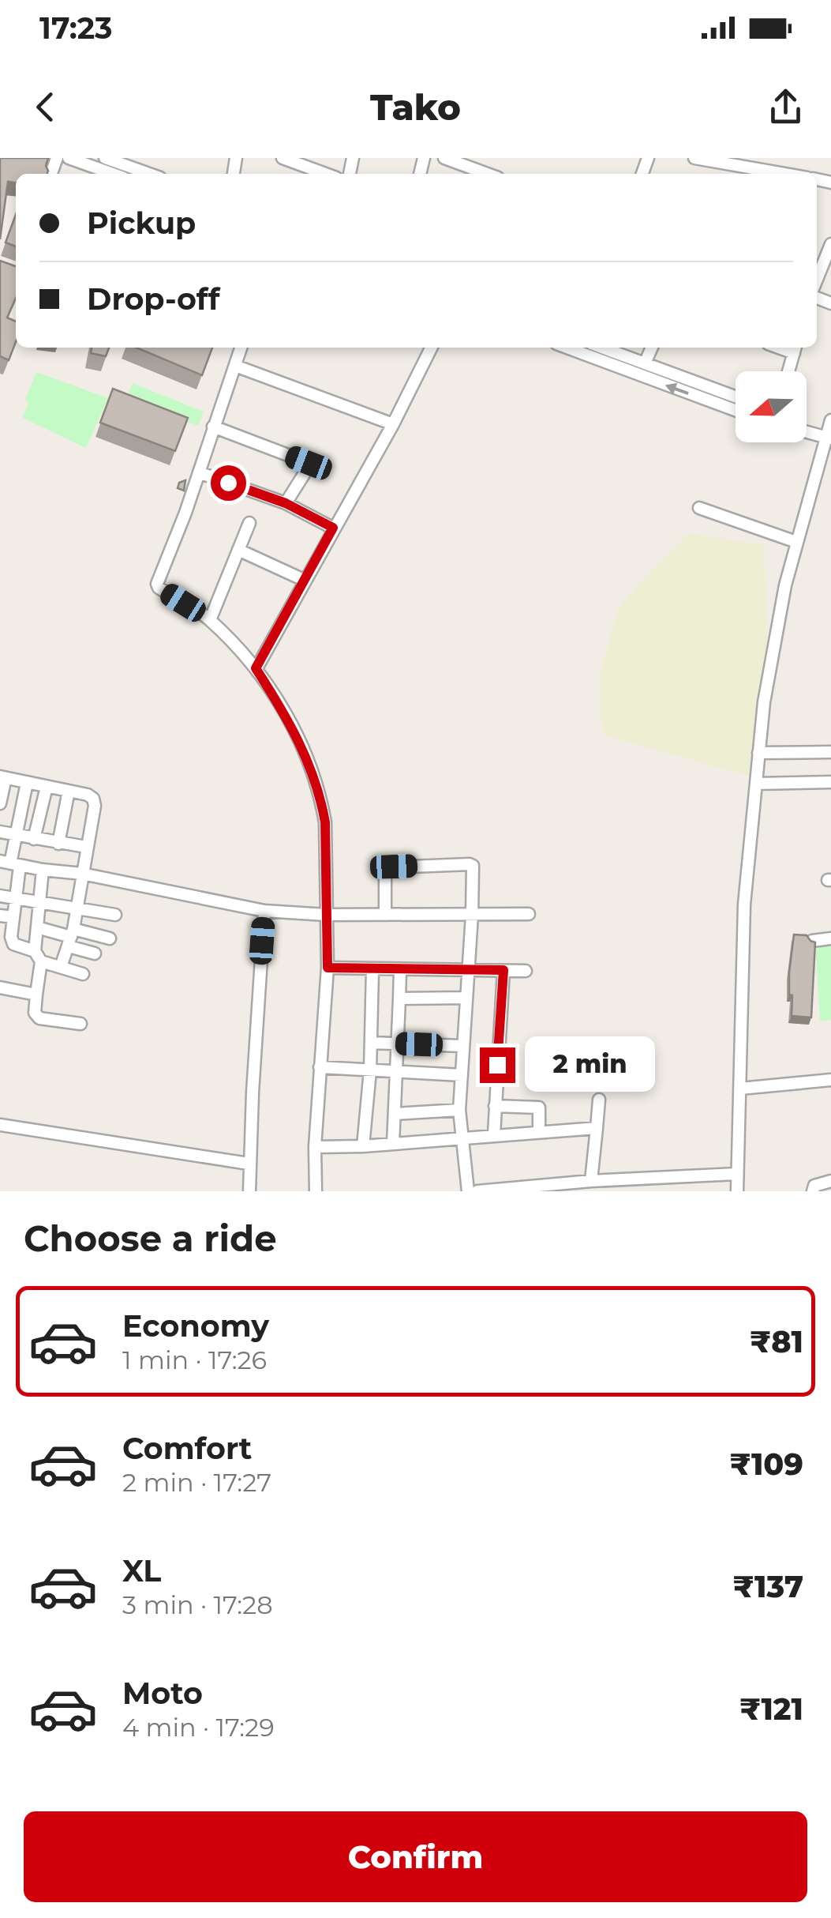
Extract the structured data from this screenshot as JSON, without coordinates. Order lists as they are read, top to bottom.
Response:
{
  "north": "left",
  "page": {
    "status": "17:23",
    "header": "Tako",
    "banner": ["Pickup", "Drop-off"],
    "bubble": "2 min",
    "heading": "Choose a ride",
    "list": [
      {
        "name": "Economy",
        "note": "1 min · 17:26",
        "value": "₹81"
      },
      {
        "name": "Comfort",
        "note": "2 min · 17:27",
        "value": "₹109"
      },
      {
        "name": "XL",
        "note": "3 min · 17:28",
        "value": "₹137"
      },
      {
        "name": "Moto",
        "note": "4 min · 17:29",
        "value": "₹121"
      }
    ],
    "buttons": "Confirm"
  }
}
